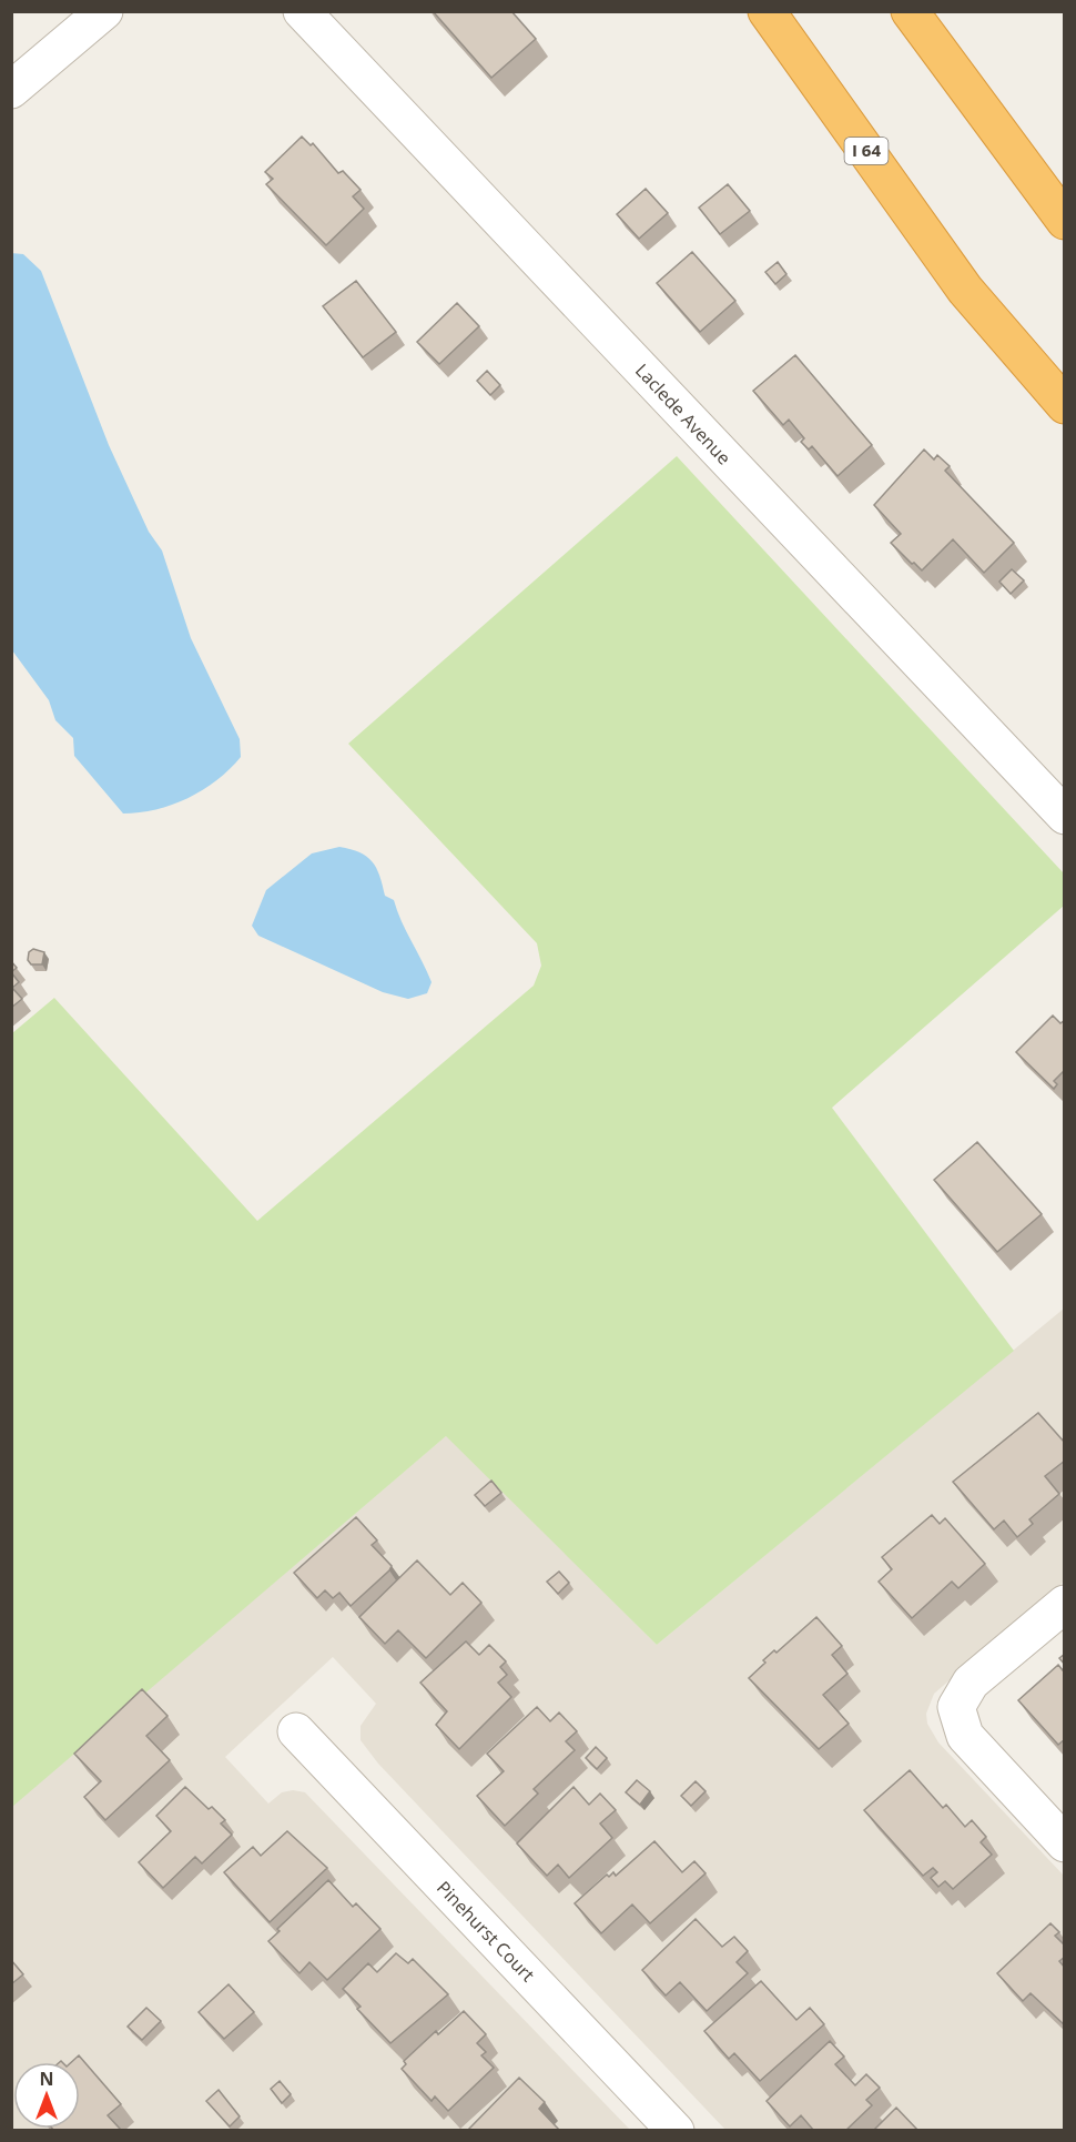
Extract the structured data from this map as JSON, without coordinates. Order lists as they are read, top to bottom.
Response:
{
  "streets": {
    "highway": ["I 64"],
    "street": ["Laclede Avenue", "Pinehurst Court"]
  },
  "north": "top"
}
